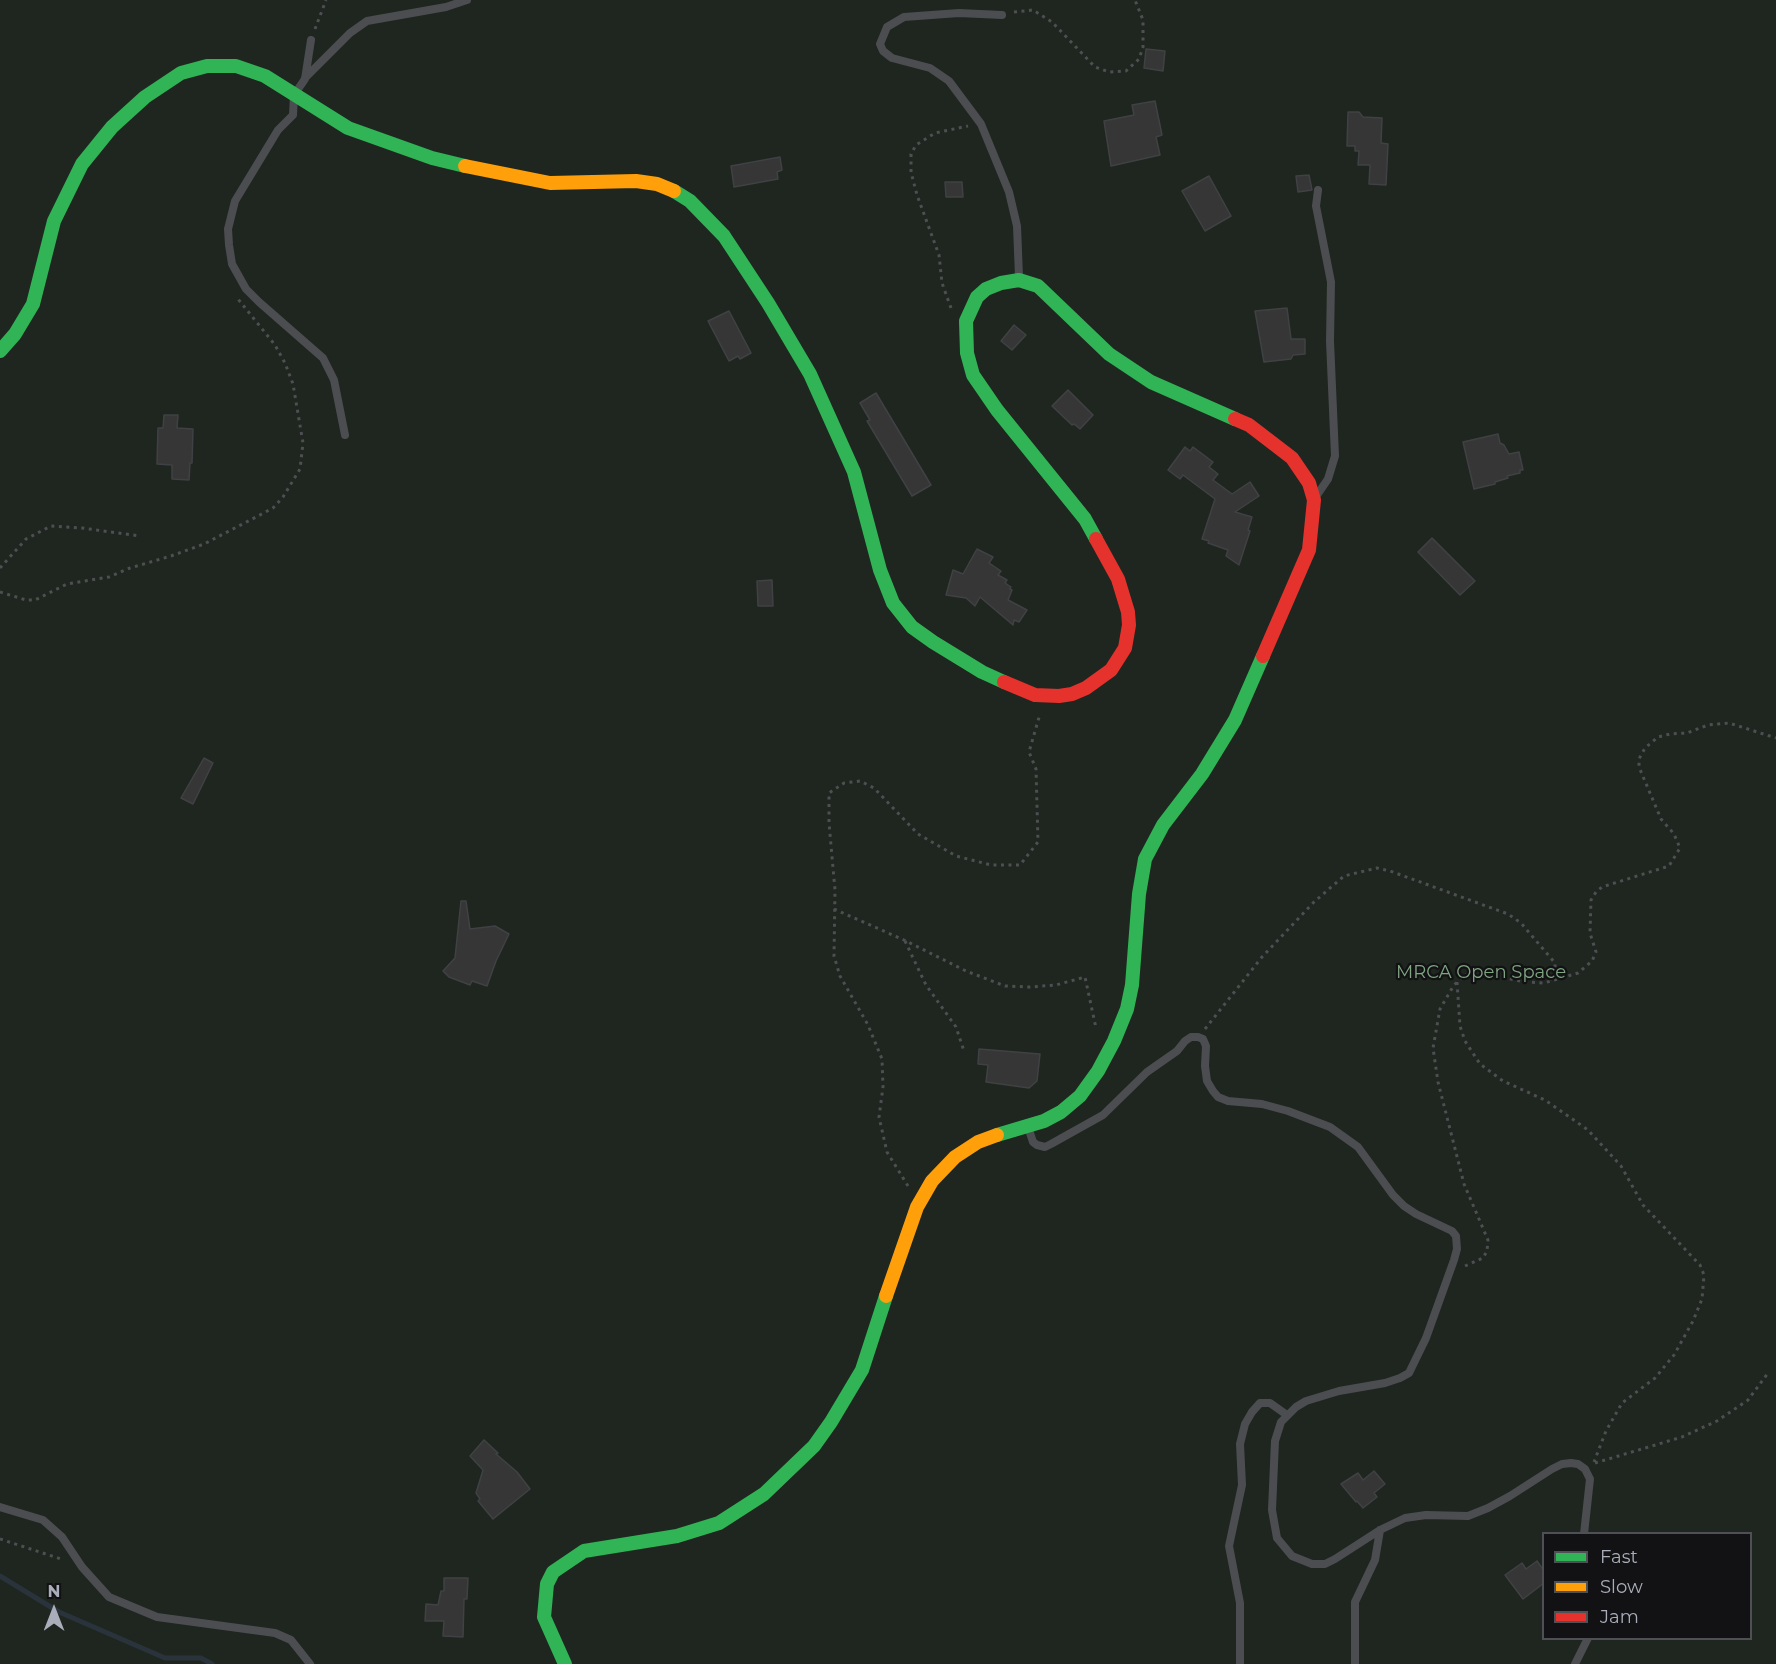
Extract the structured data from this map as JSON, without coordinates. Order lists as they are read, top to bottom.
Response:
{
  "parks": ["MRCA Open Space"],
  "legend": ["Fast", "Slow", "Jam"],
  "north": "top"
}
